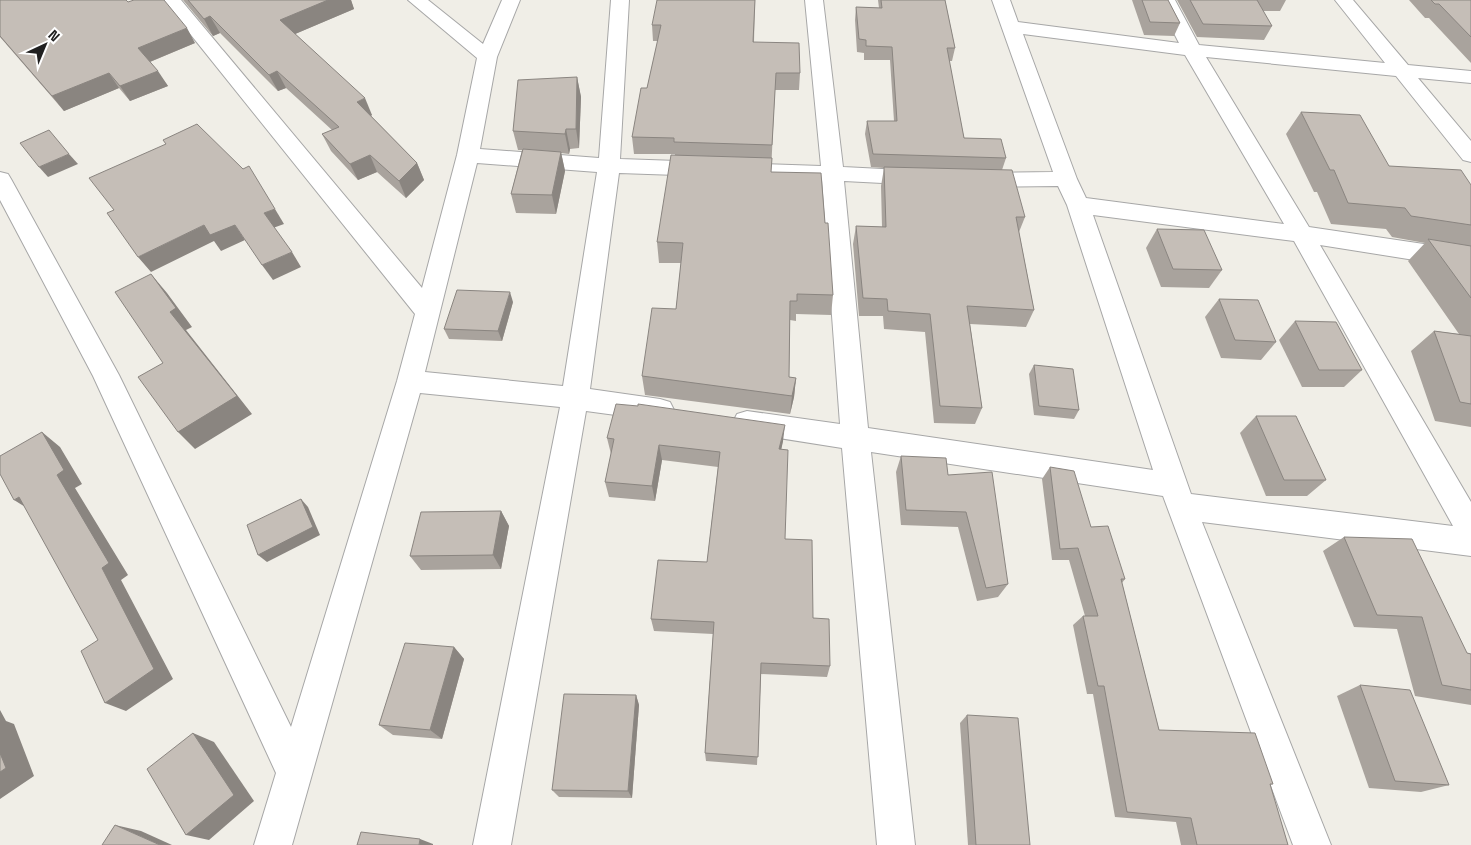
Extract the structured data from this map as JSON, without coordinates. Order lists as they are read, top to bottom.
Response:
{
  "north": "top right"
}
